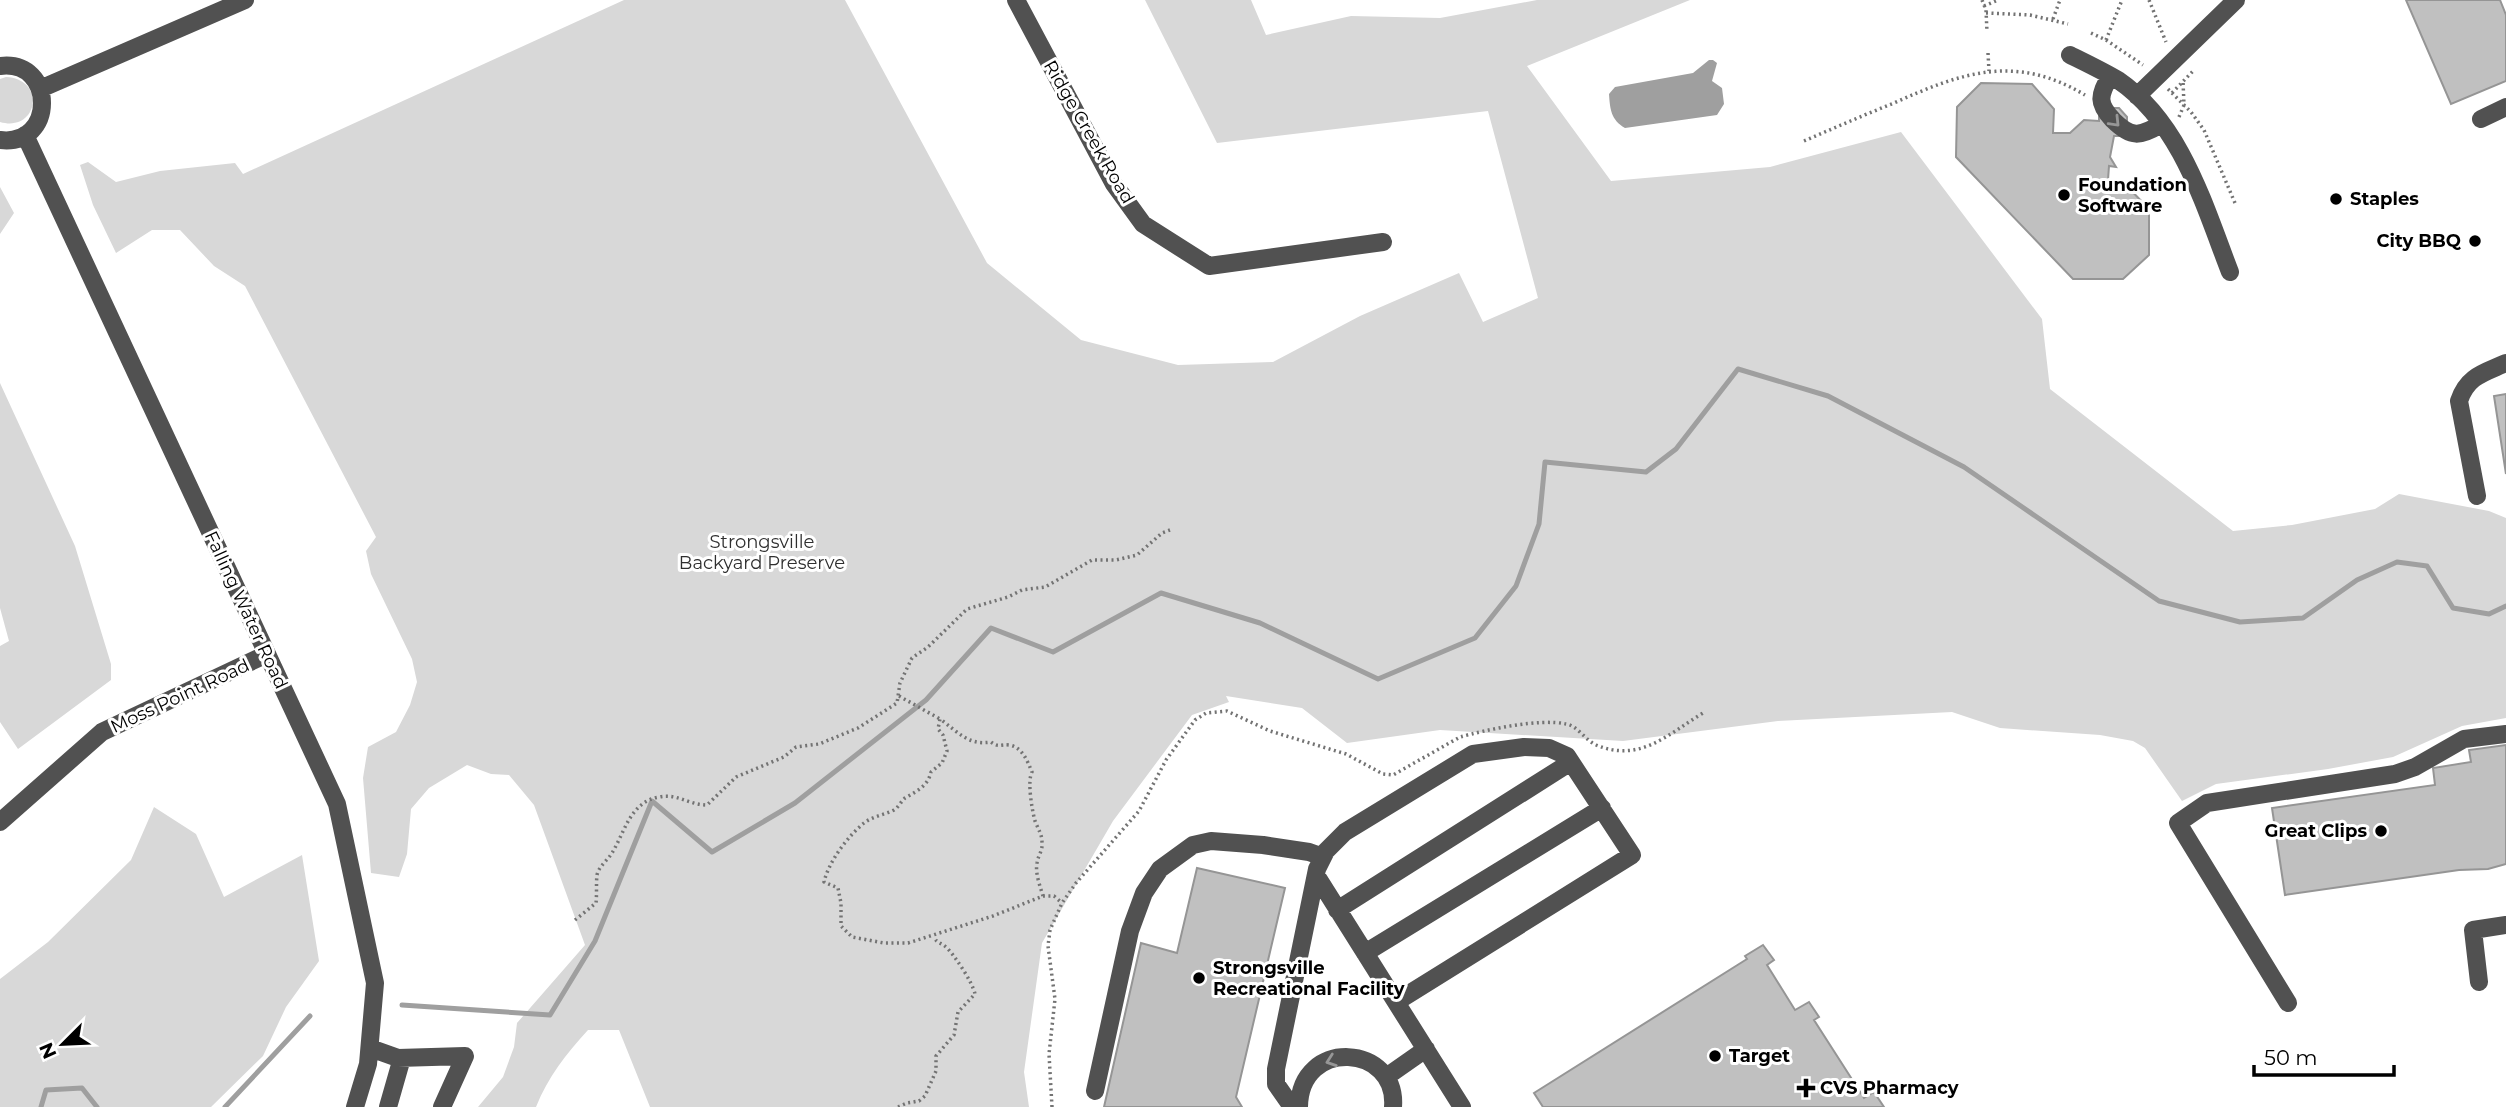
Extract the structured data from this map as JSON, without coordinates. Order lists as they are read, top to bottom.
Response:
{
  "streets": {
    "street": ["Ridge Creek Road", "Falling Water Road", "Moss Point Road"]
  },
  "crossings": [
    ["Falling Water Road", "Moss Point Road"]
  ],
  "parks": ["Strongsville Backyard Preserve"],
  "places": {
    "other": [
      "Foundation Software",
      "Staples",
      "City BBQ",
      "Great Clips",
      "Strongsville Recreational Facility",
      "Target"
    ],
    "health": ["CVS Pharmacy"]
  },
  "scale_bar": "50 m",
  "north": "bottom left"
}
